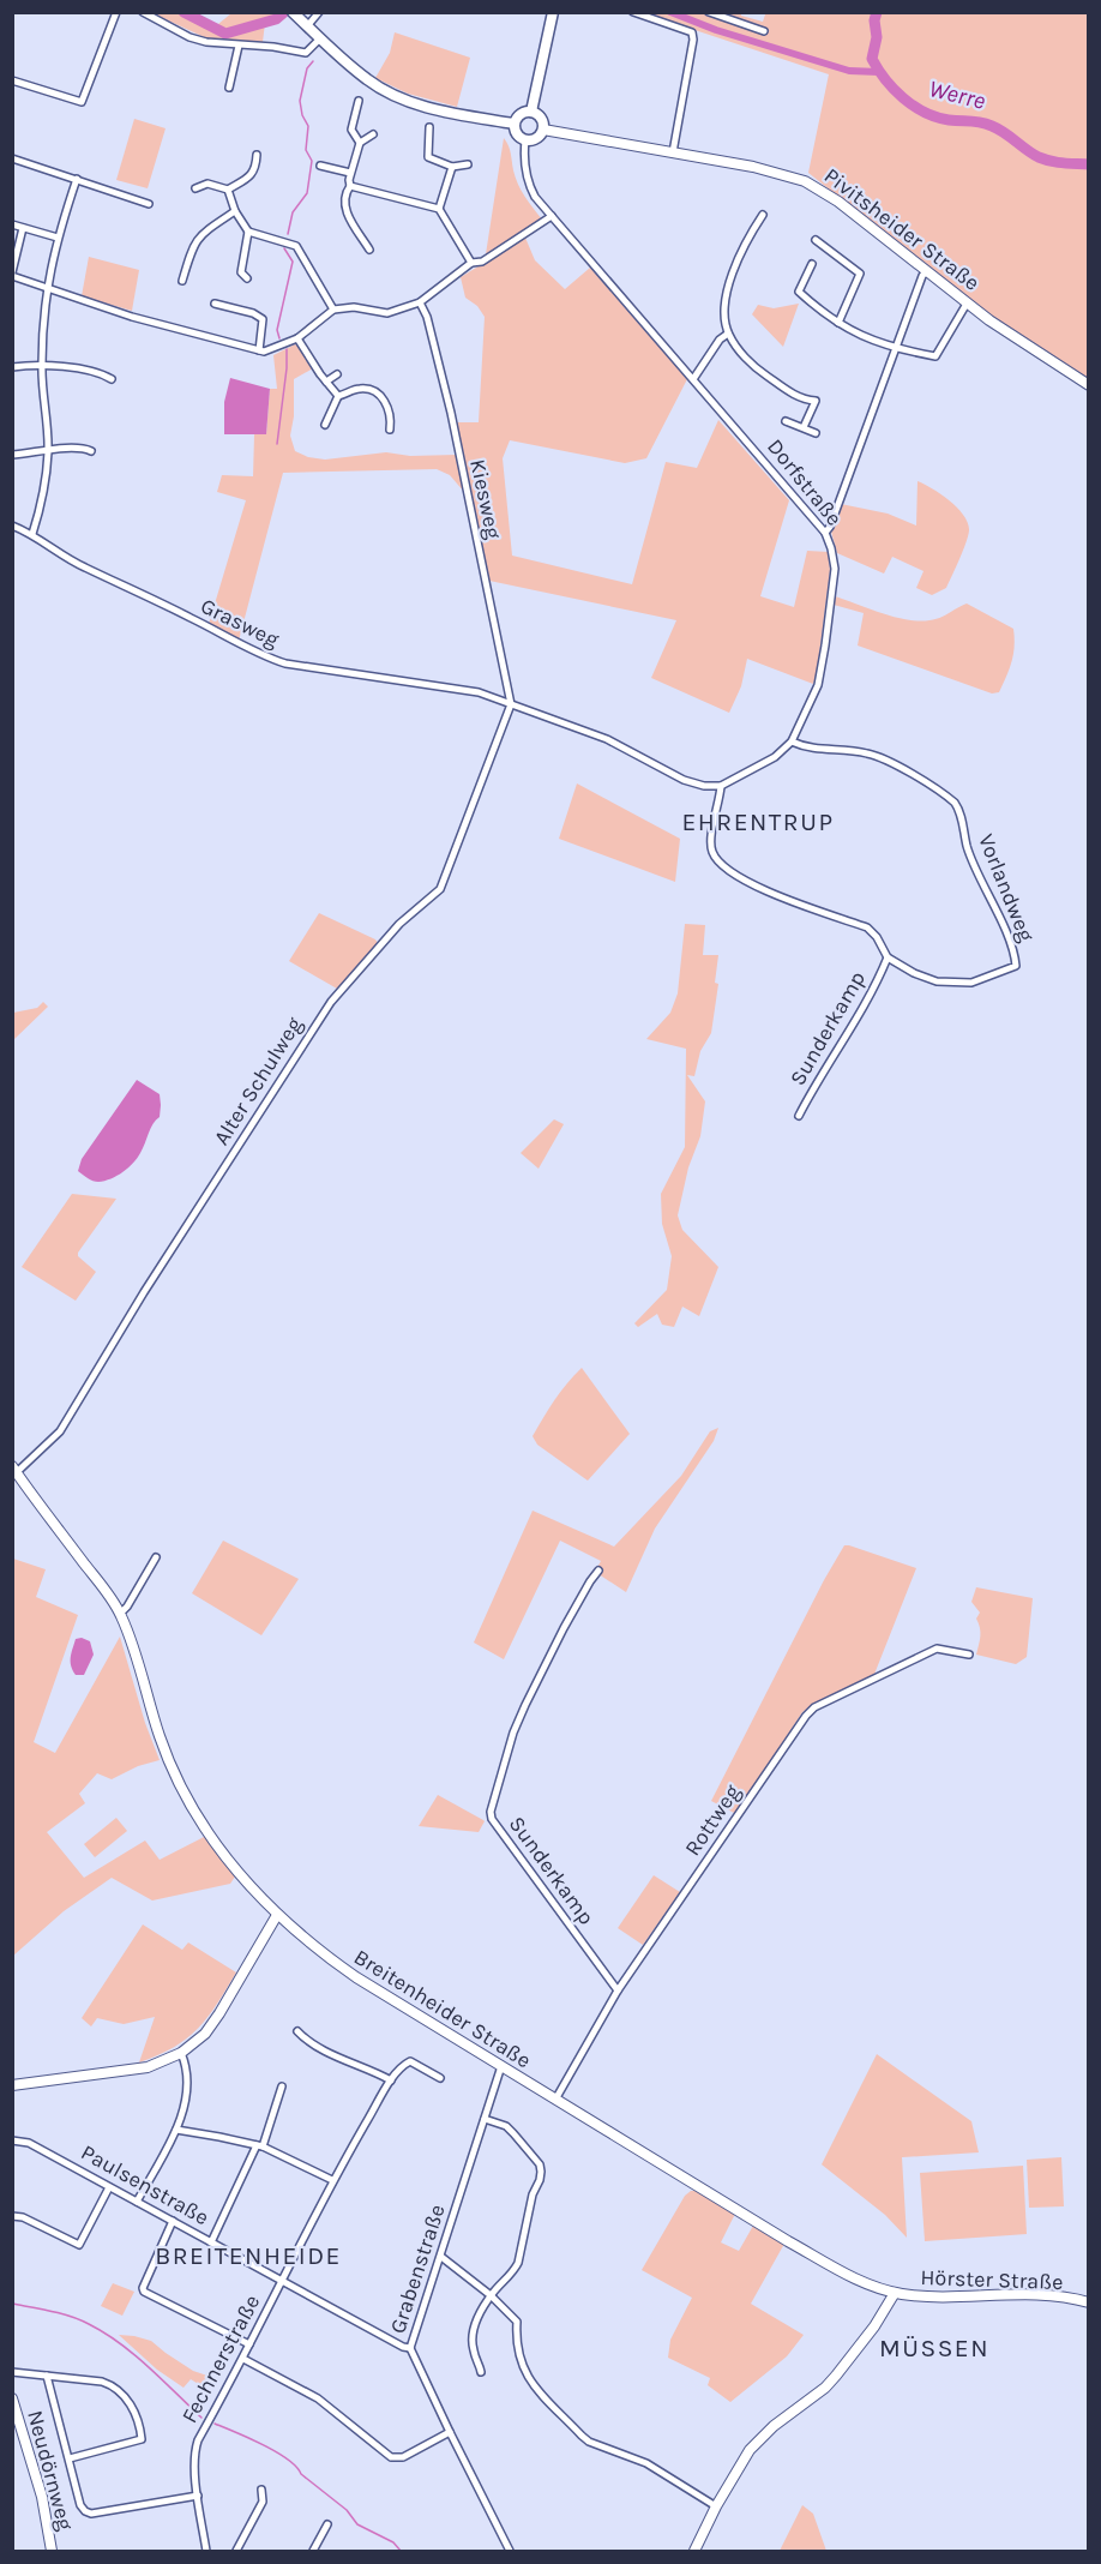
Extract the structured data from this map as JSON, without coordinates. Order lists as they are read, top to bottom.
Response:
{
  "streets": {
    "street": [
      "Pivitsheider Straße",
      "Dorfstraße",
      "Kiesweg",
      "Grasweg",
      "Vorlandweg",
      "Sunderkamp",
      "Alter Schulweg",
      "Rottweg",
      "Breitenheider Straße",
      "Paulsenstraße",
      "Grabenstraße",
      "Hörster Straße",
      "Fechnerstraße",
      "Neudörnweg"
    ]
  },
  "crossings": [
    ["Pivitsheider Straße", "Dorfstraße"],
    ["Dorfstraße", "Vorlandweg"],
    ["Kiesweg", "Grasweg"],
    ["Kiesweg", "Alter Schulweg"],
    ["Grasweg", "Alter Schulweg"],
    ["Vorlandweg", "Sunderkamp"],
    ["Sunderkamp", "Rottweg"],
    ["Alter Schulweg", "Breitenheider Straße"],
    ["Rottweg", "Breitenheider Straße"],
    ["Breitenheider Straße", "Grabenstraße"],
    ["Breitenheider Straße", "Hörster Straße"],
    ["Paulsenstraße", "Grabenstraße"],
    ["Paulsenstraße", "Fechnerstraße"]
  ],
  "districts": ["EHRENTRUP", "BREITENHEIDE", "MÜSSEN"],
  "water": ["Werre"]
}
